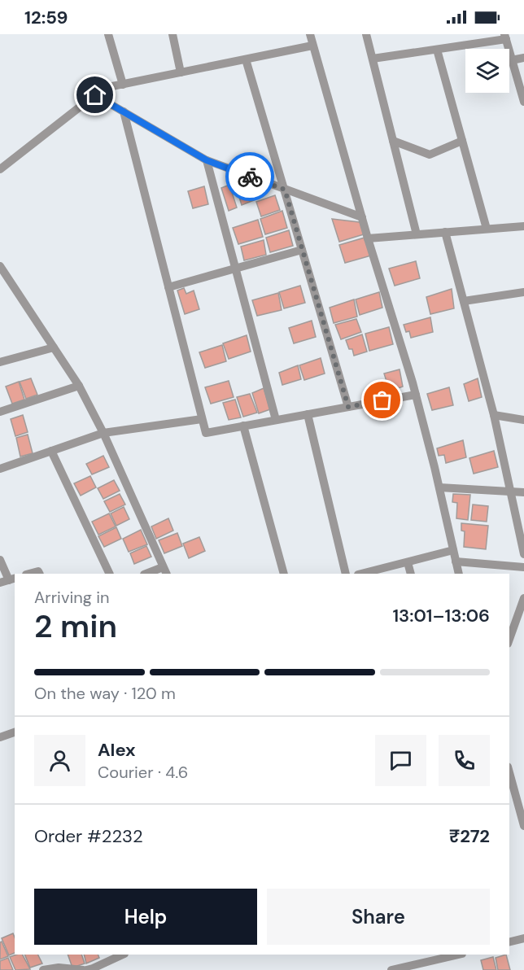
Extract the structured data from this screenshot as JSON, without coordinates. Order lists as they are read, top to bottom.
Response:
{
  "page": {
    "status": "12:59",
    "heading": ["2 min", "Arriving in", "13:01–13:06"],
    "panel": [
      "Alex",
      "Courier · 4.6",
      "Order #2232",
      "₹272"
    ],
    "bar": "On the way · 120 m",
    "buttons": ["Help", "Share"]
  }
}
